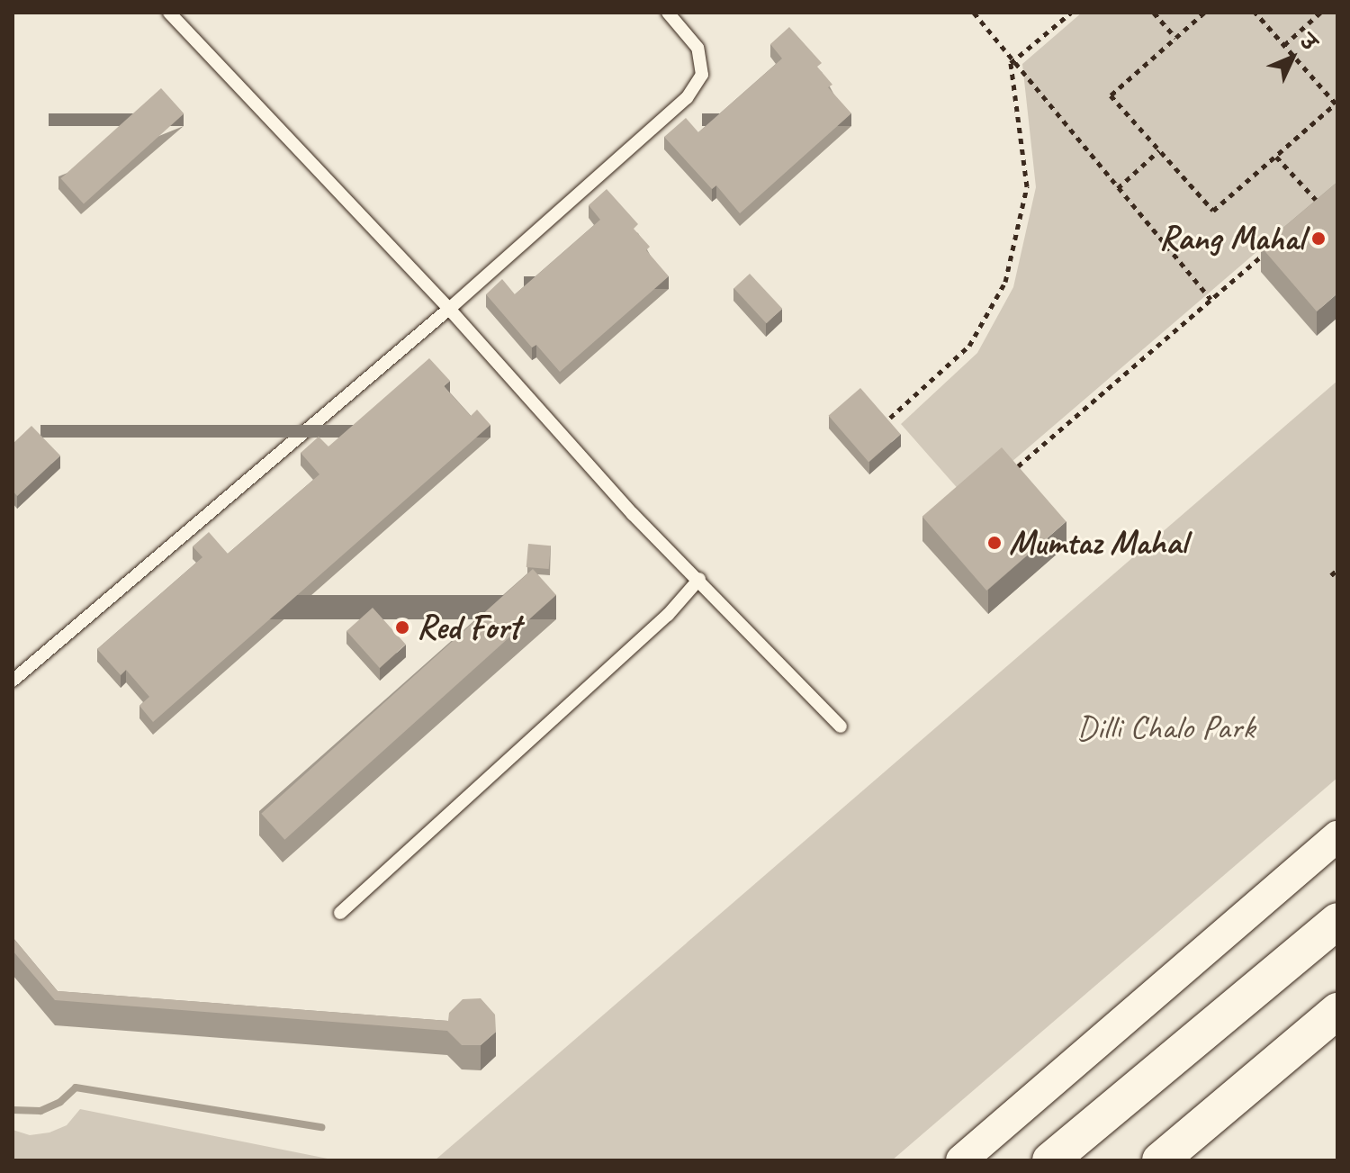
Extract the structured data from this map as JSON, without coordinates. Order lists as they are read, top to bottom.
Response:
{
  "parks": ["Dilli Chalo Park"],
  "places": ["Rang Mahal", "Mumtaz Mahal", "Red Fort"],
  "north": "top right"
}
